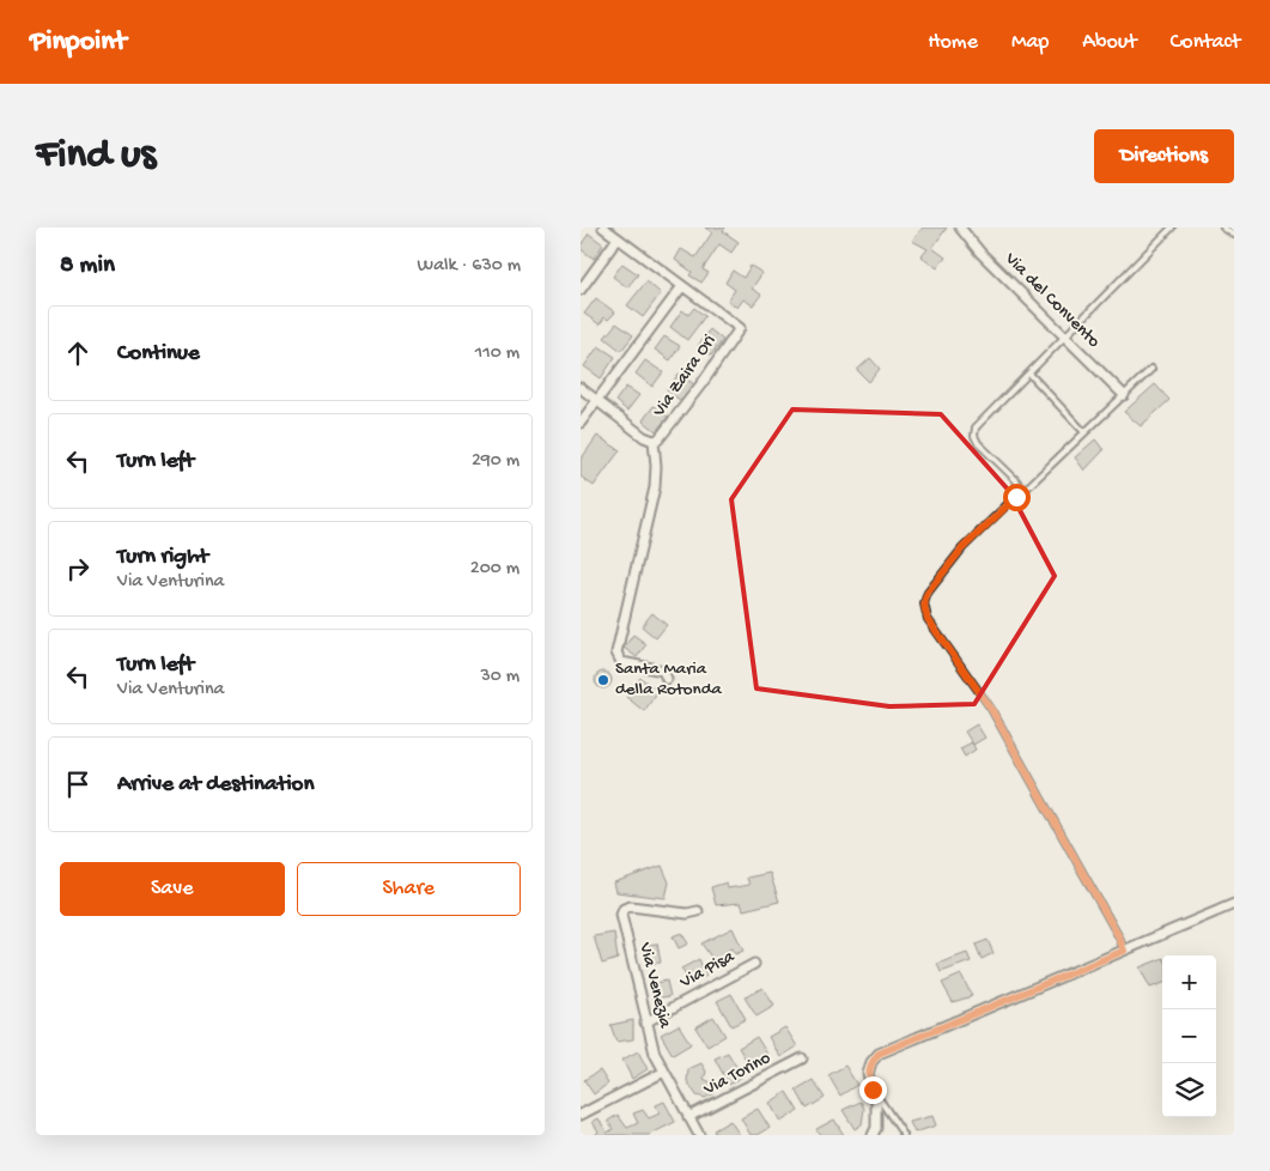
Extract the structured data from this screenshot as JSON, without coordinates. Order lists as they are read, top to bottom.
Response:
{
  "streets": {
    "street": [
      "Via del Convento",
      "Via Zaira Ori",
      "Via Pisa",
      "Via Venezia",
      "Via Torino"
    ]
  },
  "crossings": [
    ["Via Pisa", "Via Venezia"],
    ["Via Venezia", "Via Torino"]
  ],
  "places": ["Santa Maria della Rotonda"],
  "page": {
    "header": "Pinpoint",
    "nav": [
      "Home",
      "Map",
      "About",
      "Contact"
    ],
    "buttons": [
      "Directions",
      ["Save", "Share"]
    ],
    "title": "Find us",
    "heading": ["8 min", "Walk · 630 m"],
    "list": [
      ["Continue", "110 m"],
      ["Turn left", "290 m"],
      ["Turn right", "Via Venturina", "200 m"],
      ["Turn left", "Via Venturina", "30 m"],
      "Arrive at destination"
    ],
    "map_buttons": ["+", "−"]
  }
}
